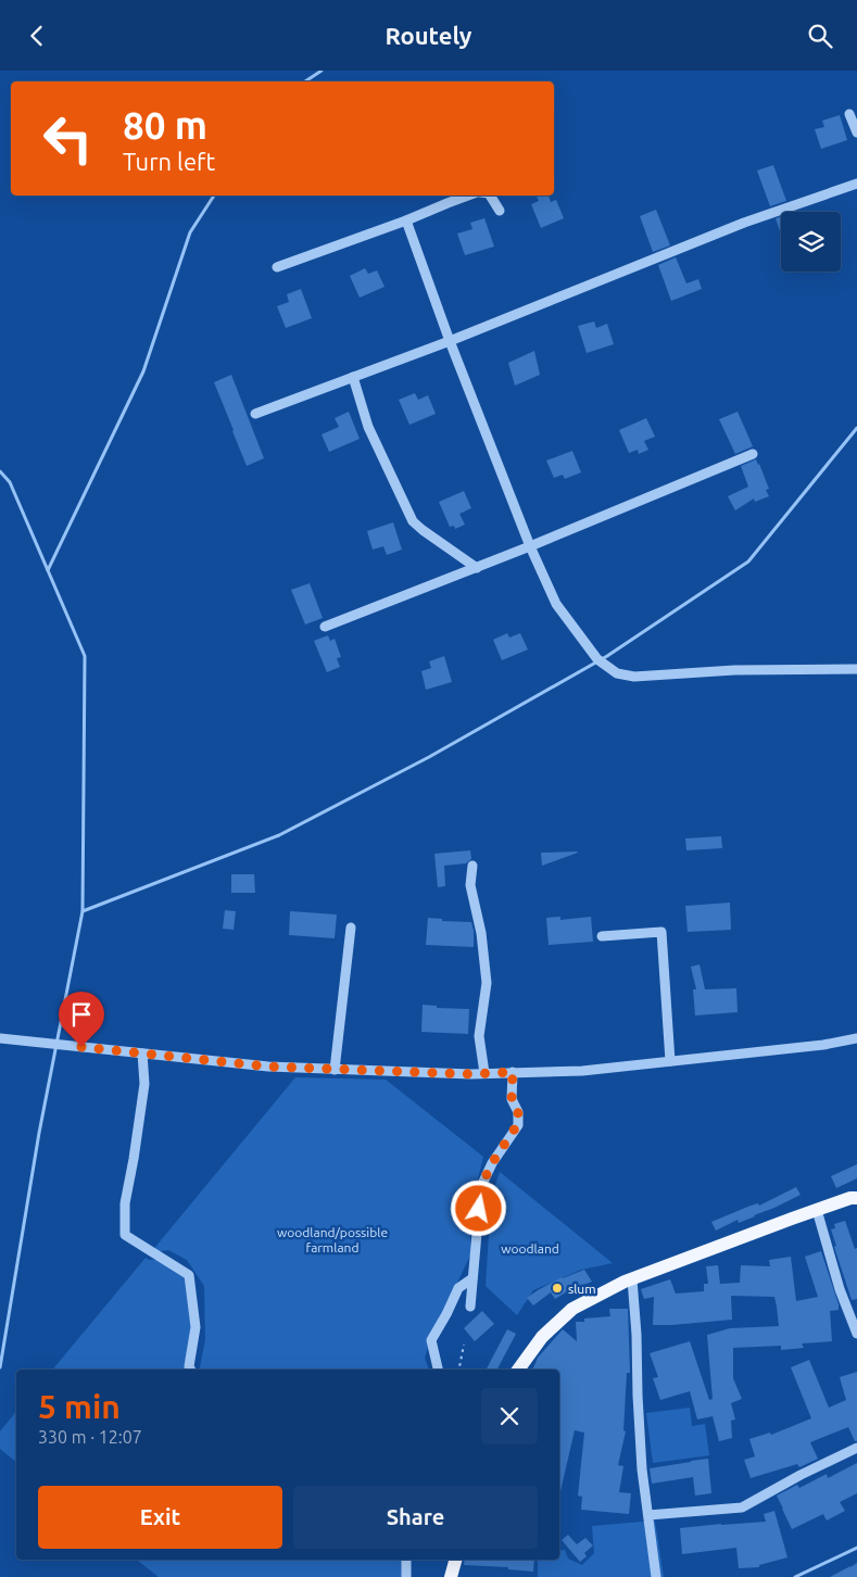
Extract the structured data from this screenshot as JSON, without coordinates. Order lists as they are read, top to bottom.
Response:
{
  "parks": ["woodland/possible farmland", "woodland"],
  "places": ["slum"],
  "page": {
    "header": "Routely",
    "turn": ["80 m", "Turn left"],
    "heading": ["5 min", "330 m · 12:07"],
    "buttons": ["Exit", "Share"]
  }
}
